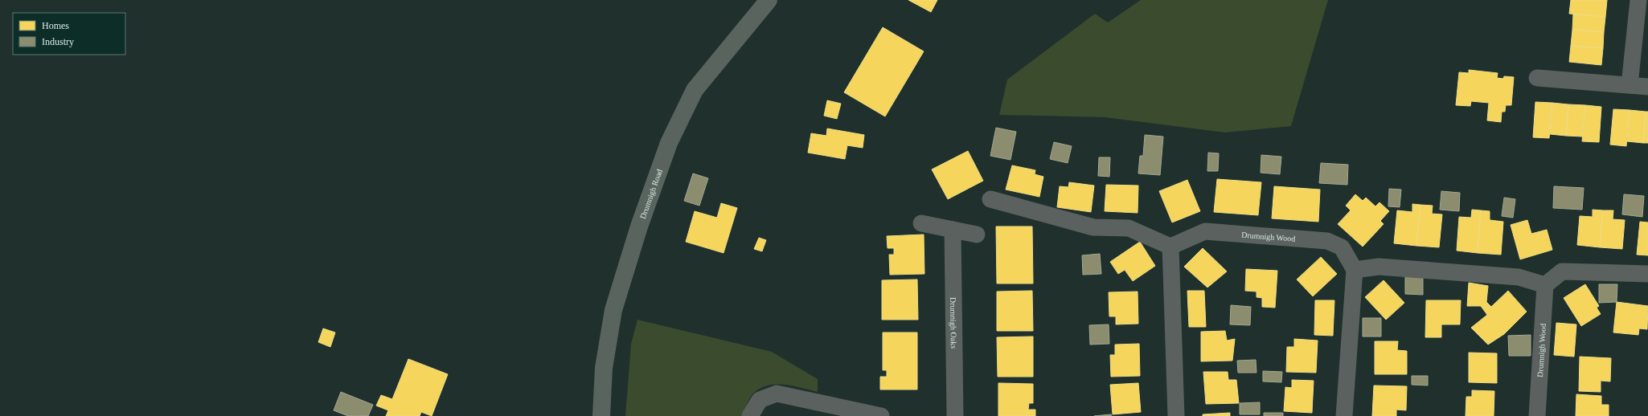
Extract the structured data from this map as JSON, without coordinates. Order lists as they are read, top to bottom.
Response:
{
  "streets": {
    "main road": ["Drumnigh Road"],
    "street": ["Drumnigh Wood", "Drumnigh Oaks"]
  },
  "legend": ["Homes", "Industry"]
}
